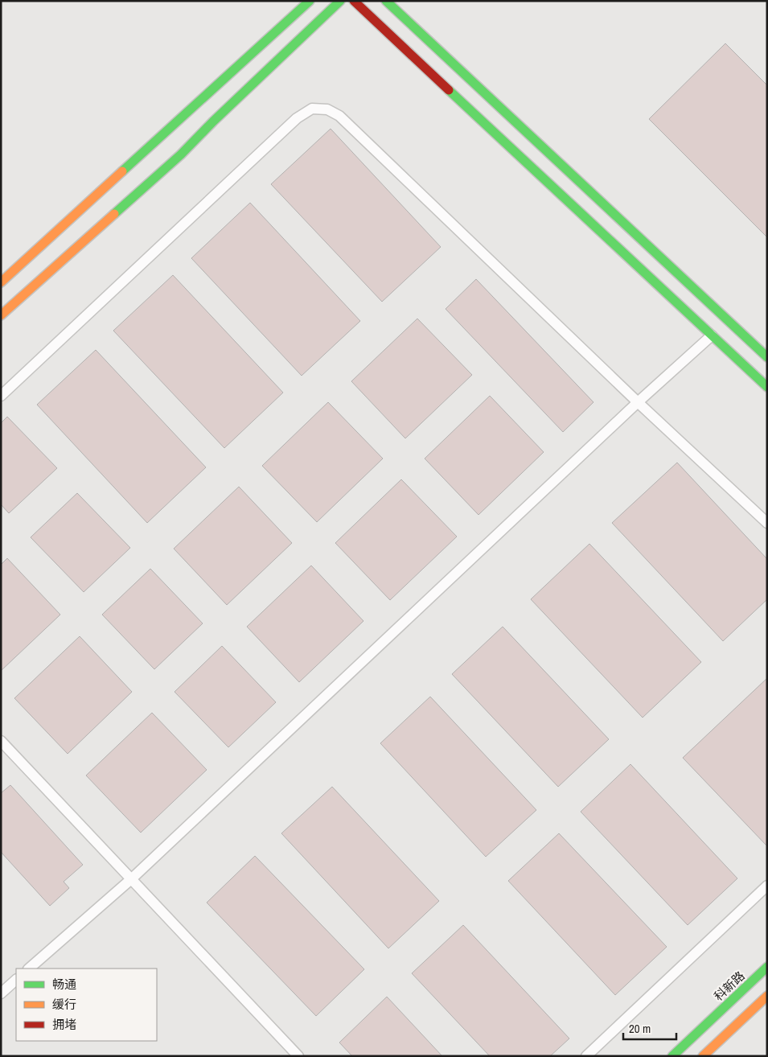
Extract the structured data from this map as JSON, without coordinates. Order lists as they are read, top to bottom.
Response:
{
  "streets": {
    "street": ["科新路"]
  },
  "legend": ["畅通", "缓行", "拥堵"],
  "scale_bar": "20 m"
}
